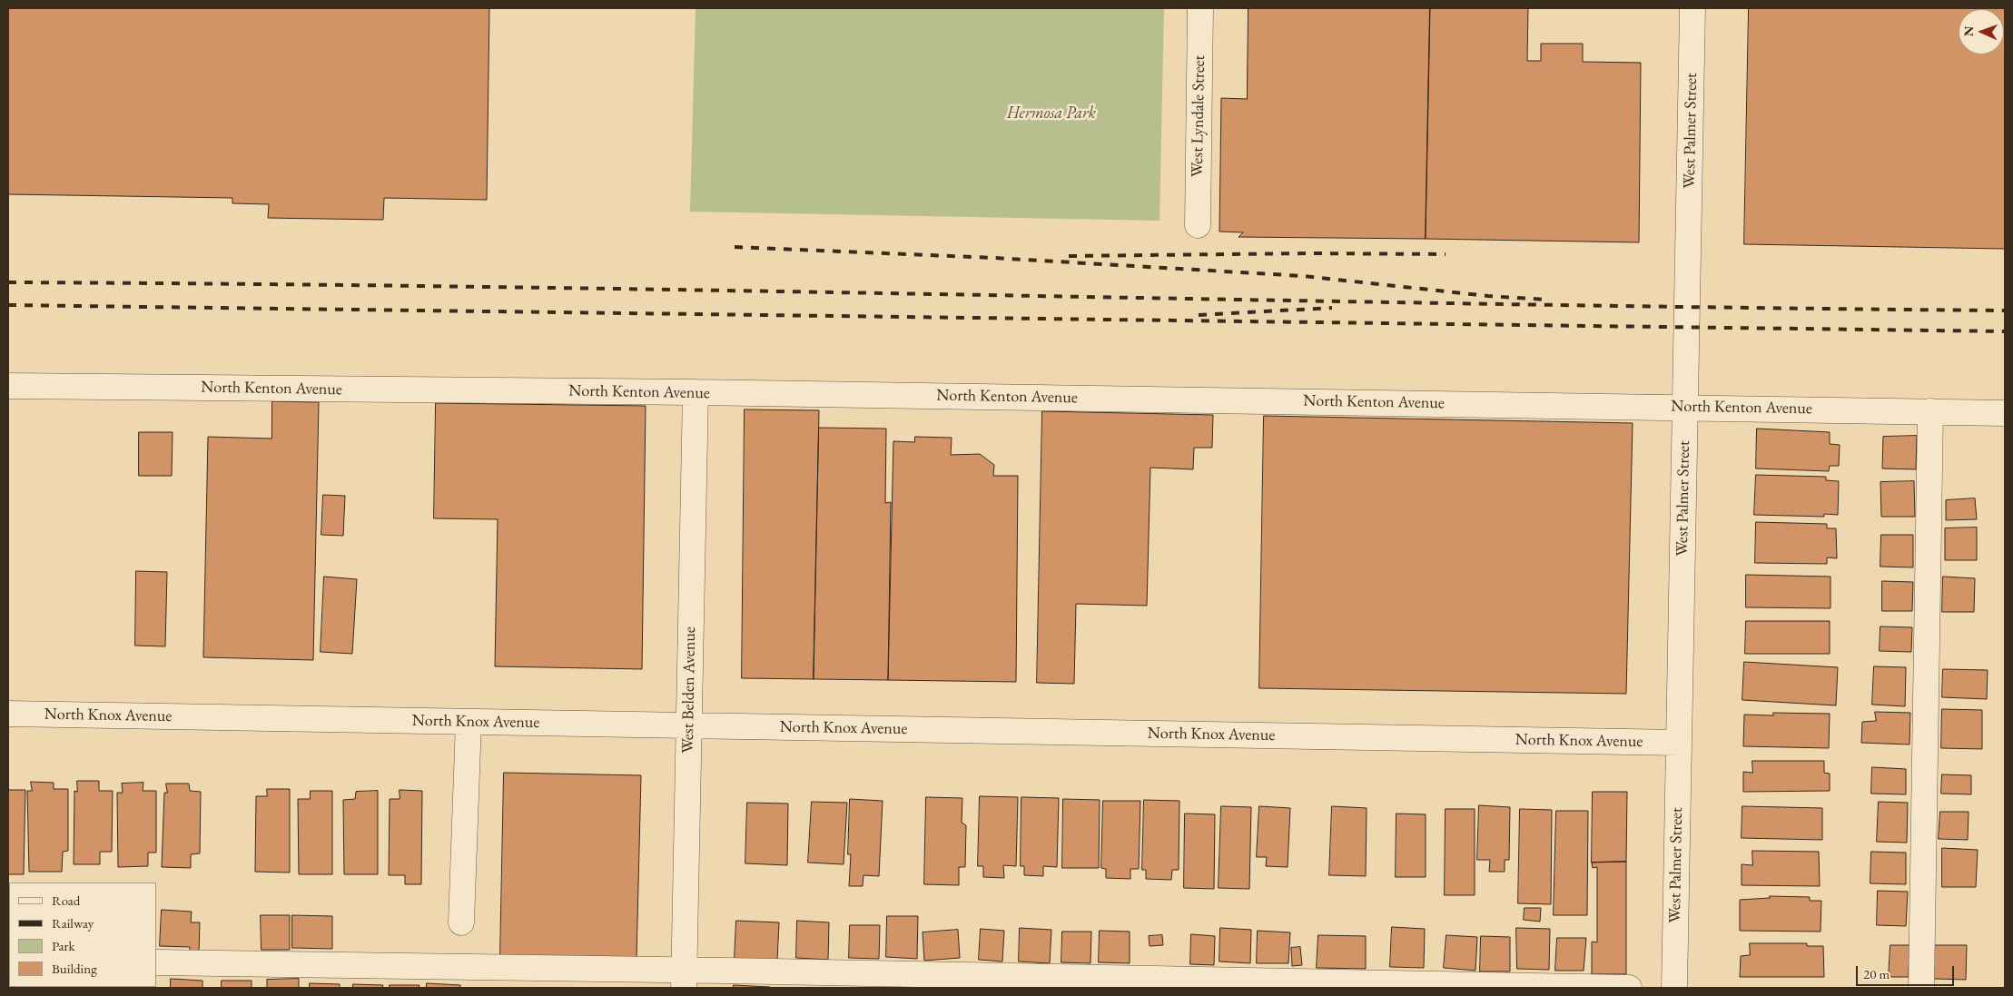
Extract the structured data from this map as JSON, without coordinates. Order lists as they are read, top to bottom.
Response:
{
  "streets": {
    "street": [
      "West Lyndale Street",
      "West Palmer Street",
      "North Kenton Avenue",
      "West Belden Avenue",
      "North Knox Avenue"
    ]
  },
  "crossings": [
    ["West Palmer Street", "North Kenton Avenue"],
    ["West Palmer Street", "North Knox Avenue"],
    ["North Kenton Avenue", "West Belden Avenue"],
    ["West Belden Avenue", "North Knox Avenue"]
  ],
  "parks": ["Hermosa Park"],
  "legend": [
    "Road",
    "Railway",
    "Park",
    "Building"
  ],
  "scale_bar": "20 m",
  "north": "left"
}
